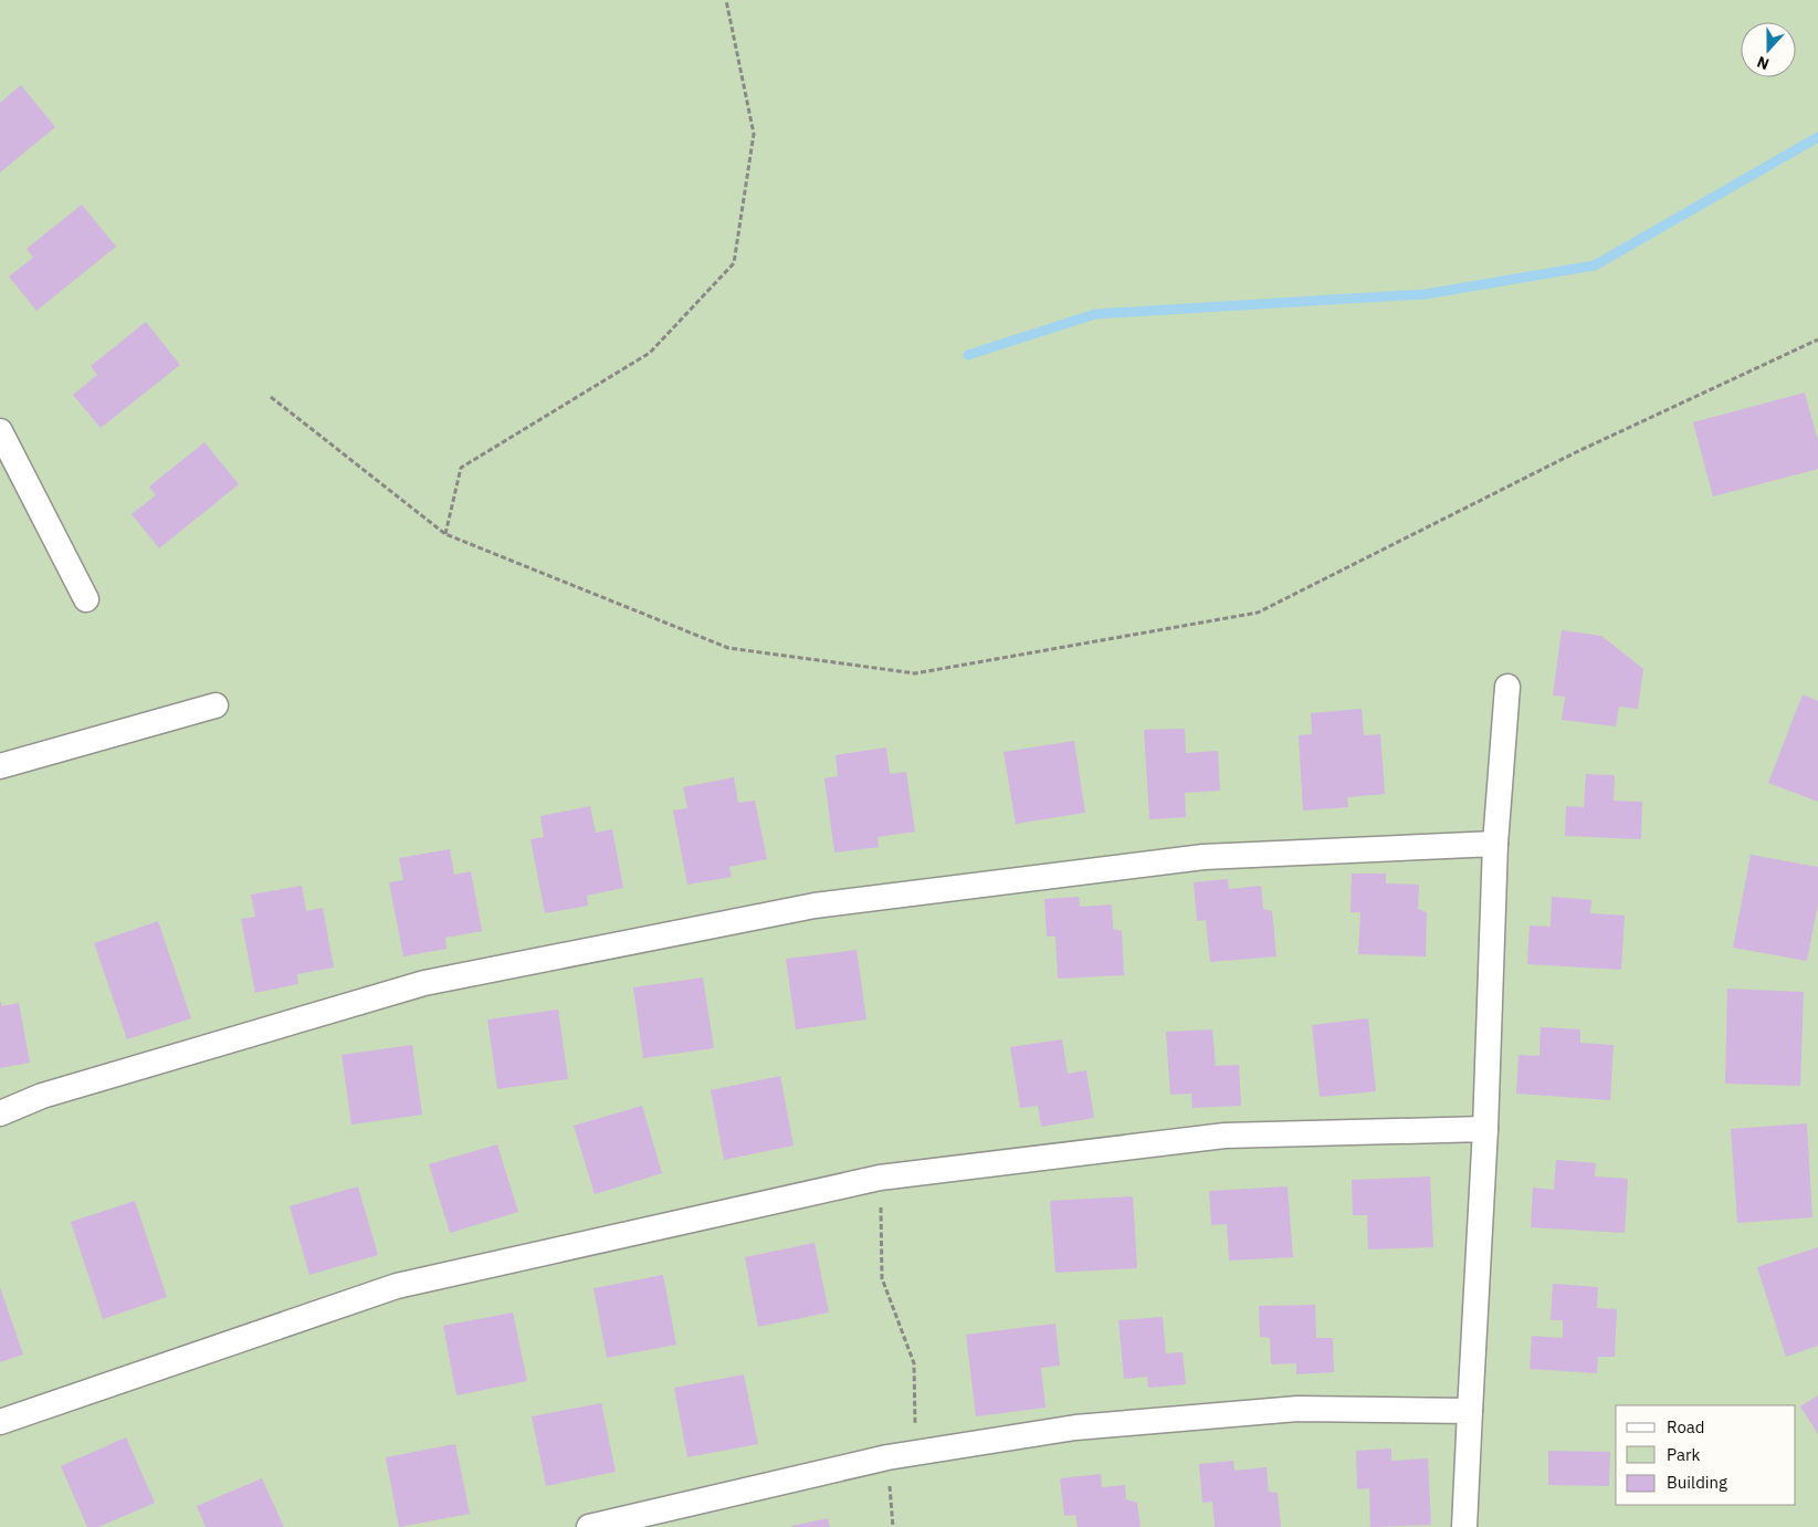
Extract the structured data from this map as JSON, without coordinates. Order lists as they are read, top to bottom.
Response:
{
  "legend": ["Road", "Park", "Building"],
  "north": "bottom"
}
